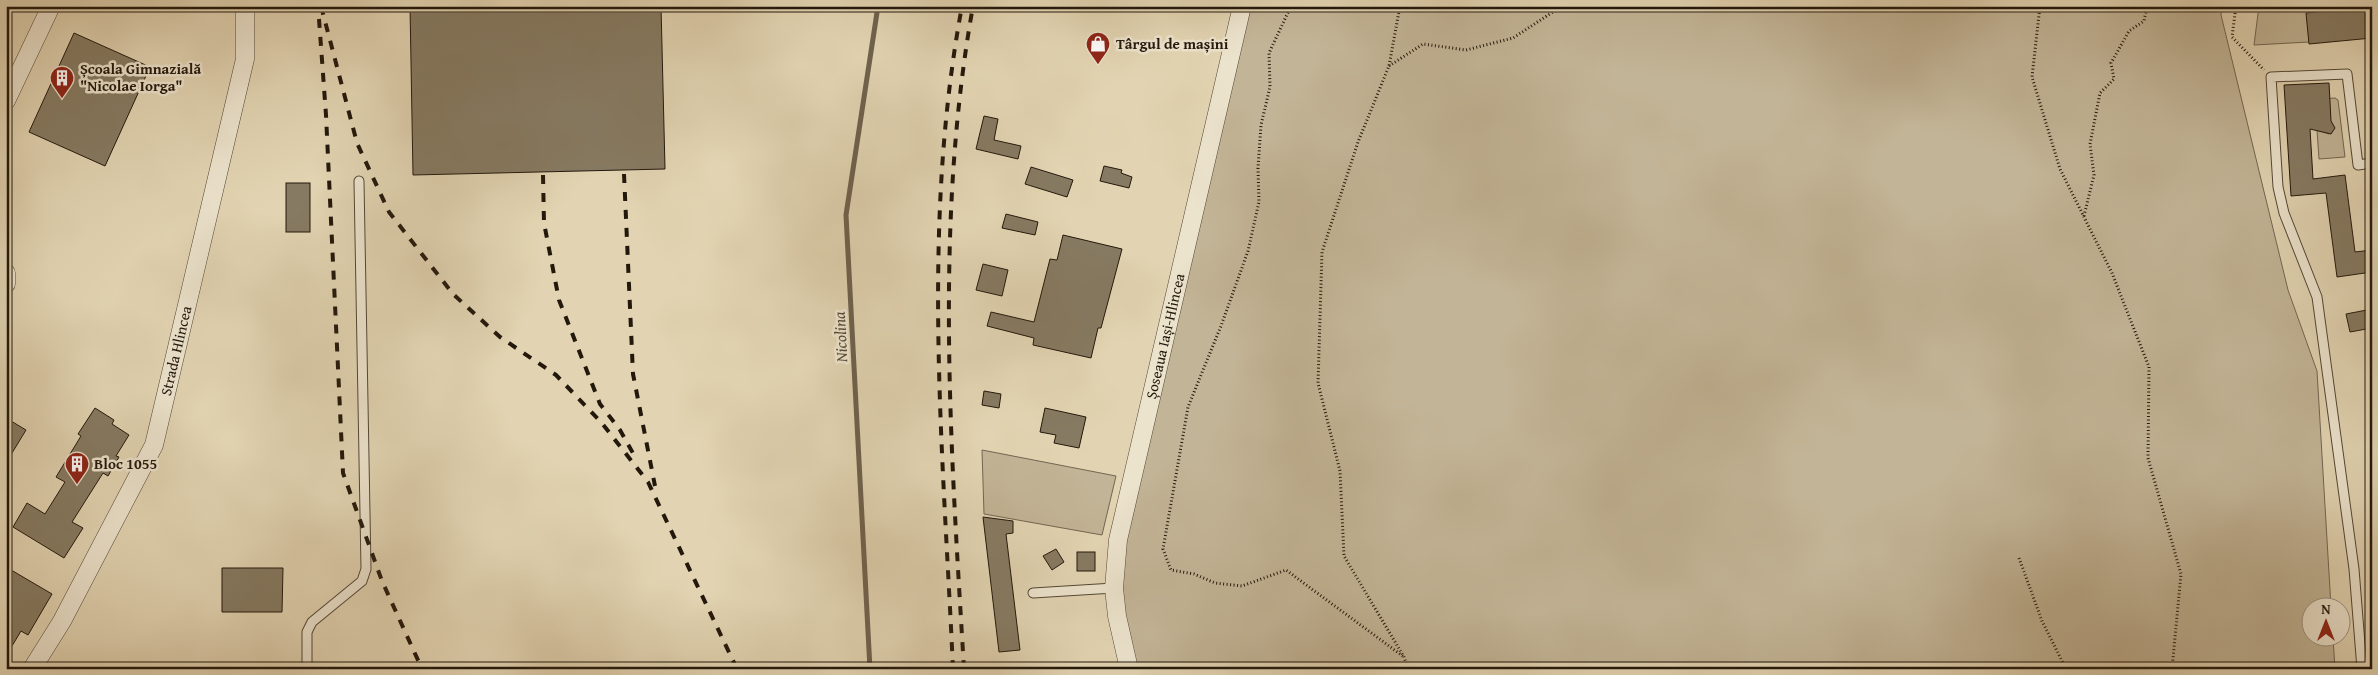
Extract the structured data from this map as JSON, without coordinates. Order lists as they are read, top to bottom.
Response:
{
  "streets": {
    "street": ["Șoseaua Iași-Hlincea", "Strada Hlincea"]
  },
  "water": ["Nicolina"],
  "places": {
    "shop": ["Târgul de mașini"],
    "building": ["Școala Gimnazială \"Nicolae Iorga\"", "Bloc 1055"]
  },
  "north": "top"
}
